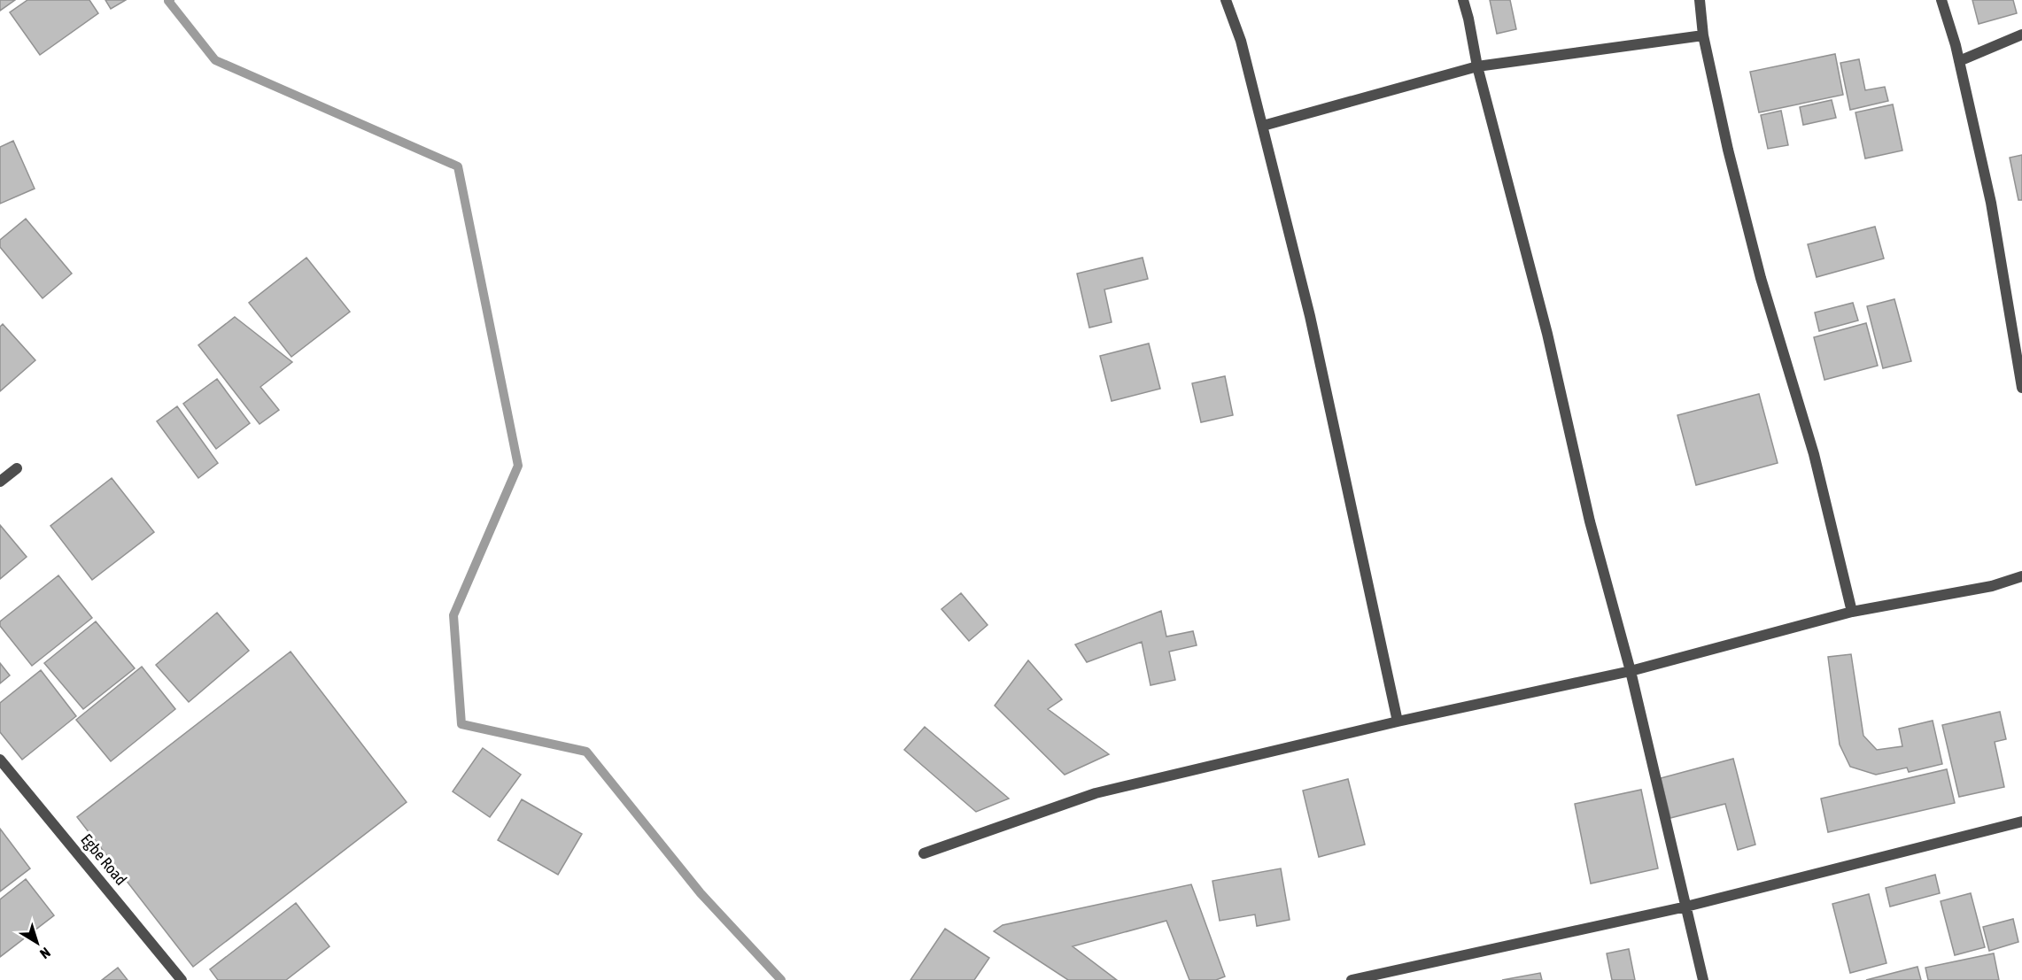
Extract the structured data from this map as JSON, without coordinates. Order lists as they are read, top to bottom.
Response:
{
  "streets": {
    "street": ["Egbe Road"]
  },
  "north": "bottom right"
}
